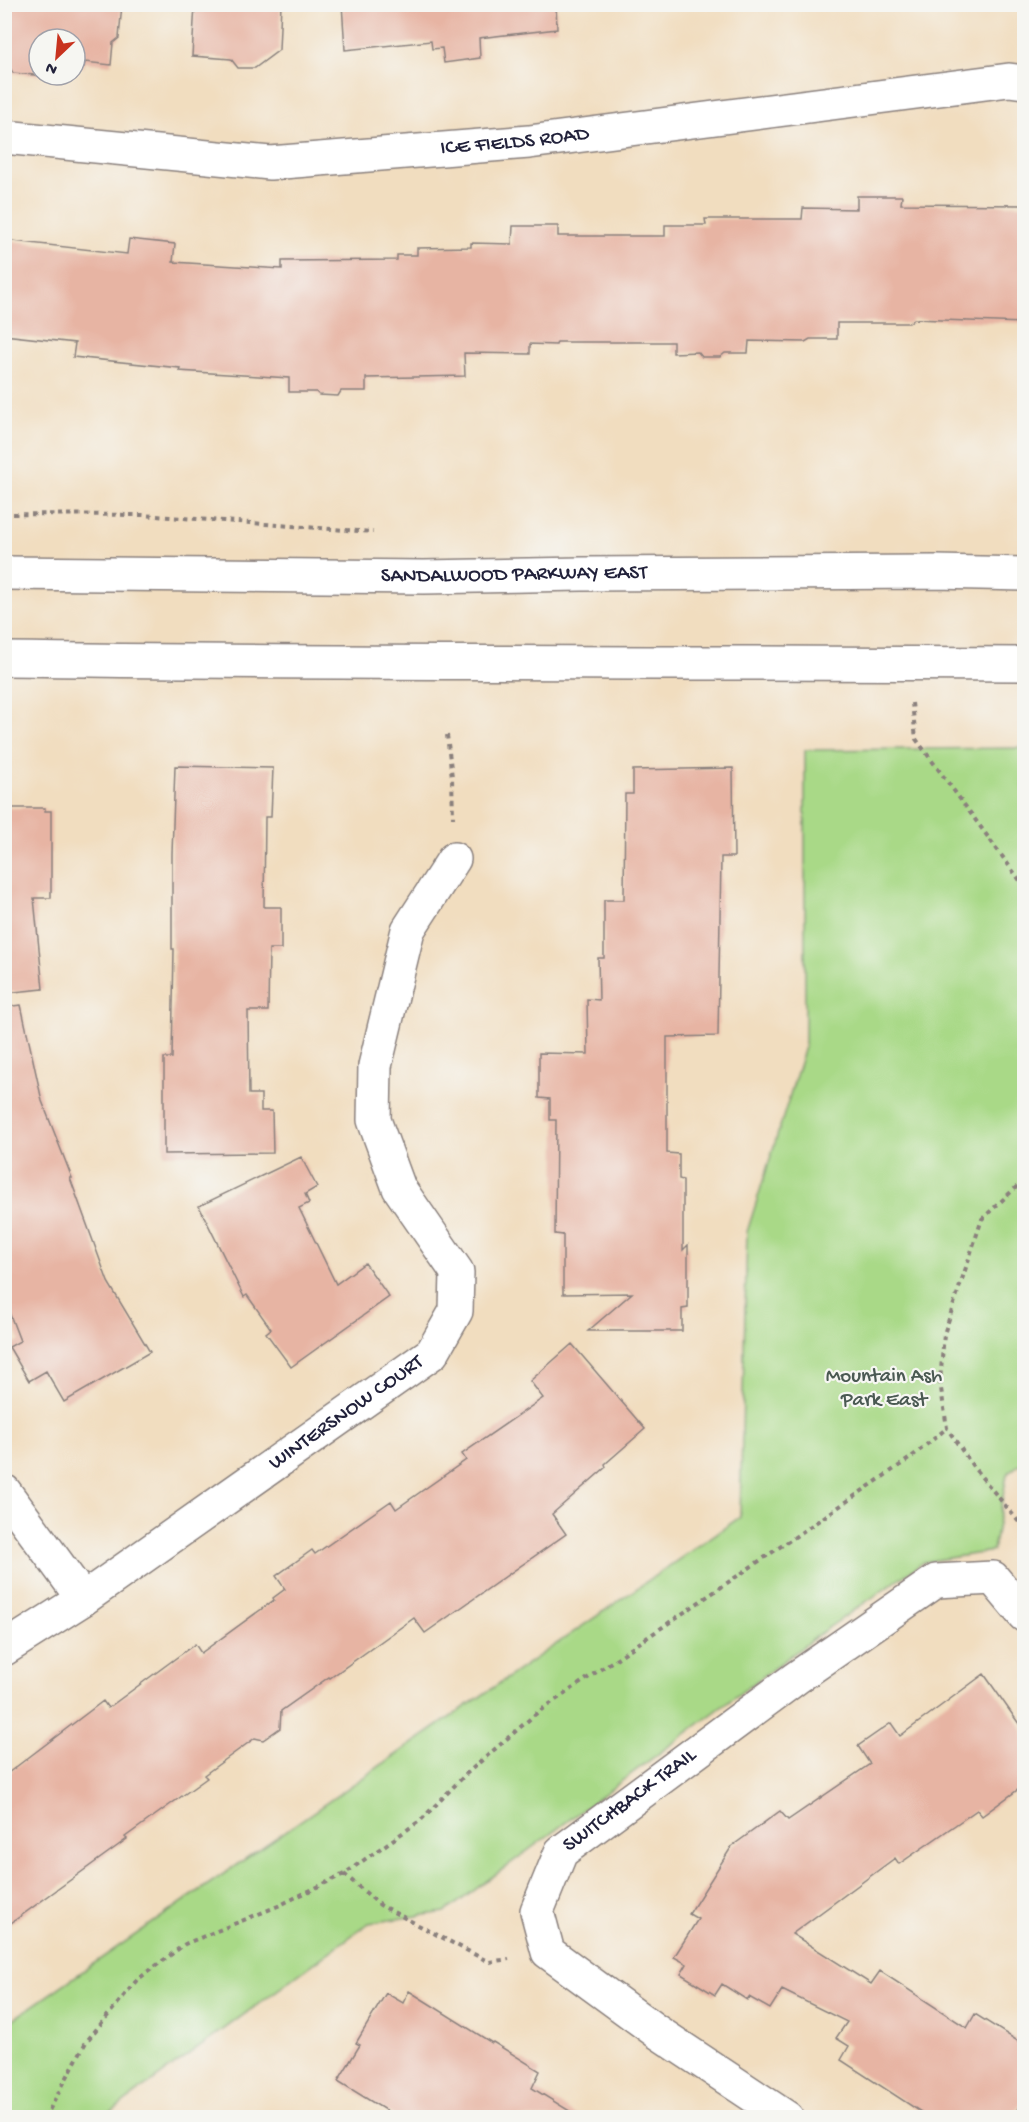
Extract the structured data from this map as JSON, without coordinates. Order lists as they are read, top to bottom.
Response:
{
  "streets": {
    "street": [
      "ICE FIELDS ROAD",
      "SANDALWOOD PARKWAY EAST",
      "WINTERSNOW COURT",
      "SWITCHBACK TRAIL"
    ]
  },
  "parks": ["Mountain Ash Park East"],
  "north": "bottom left"
}
